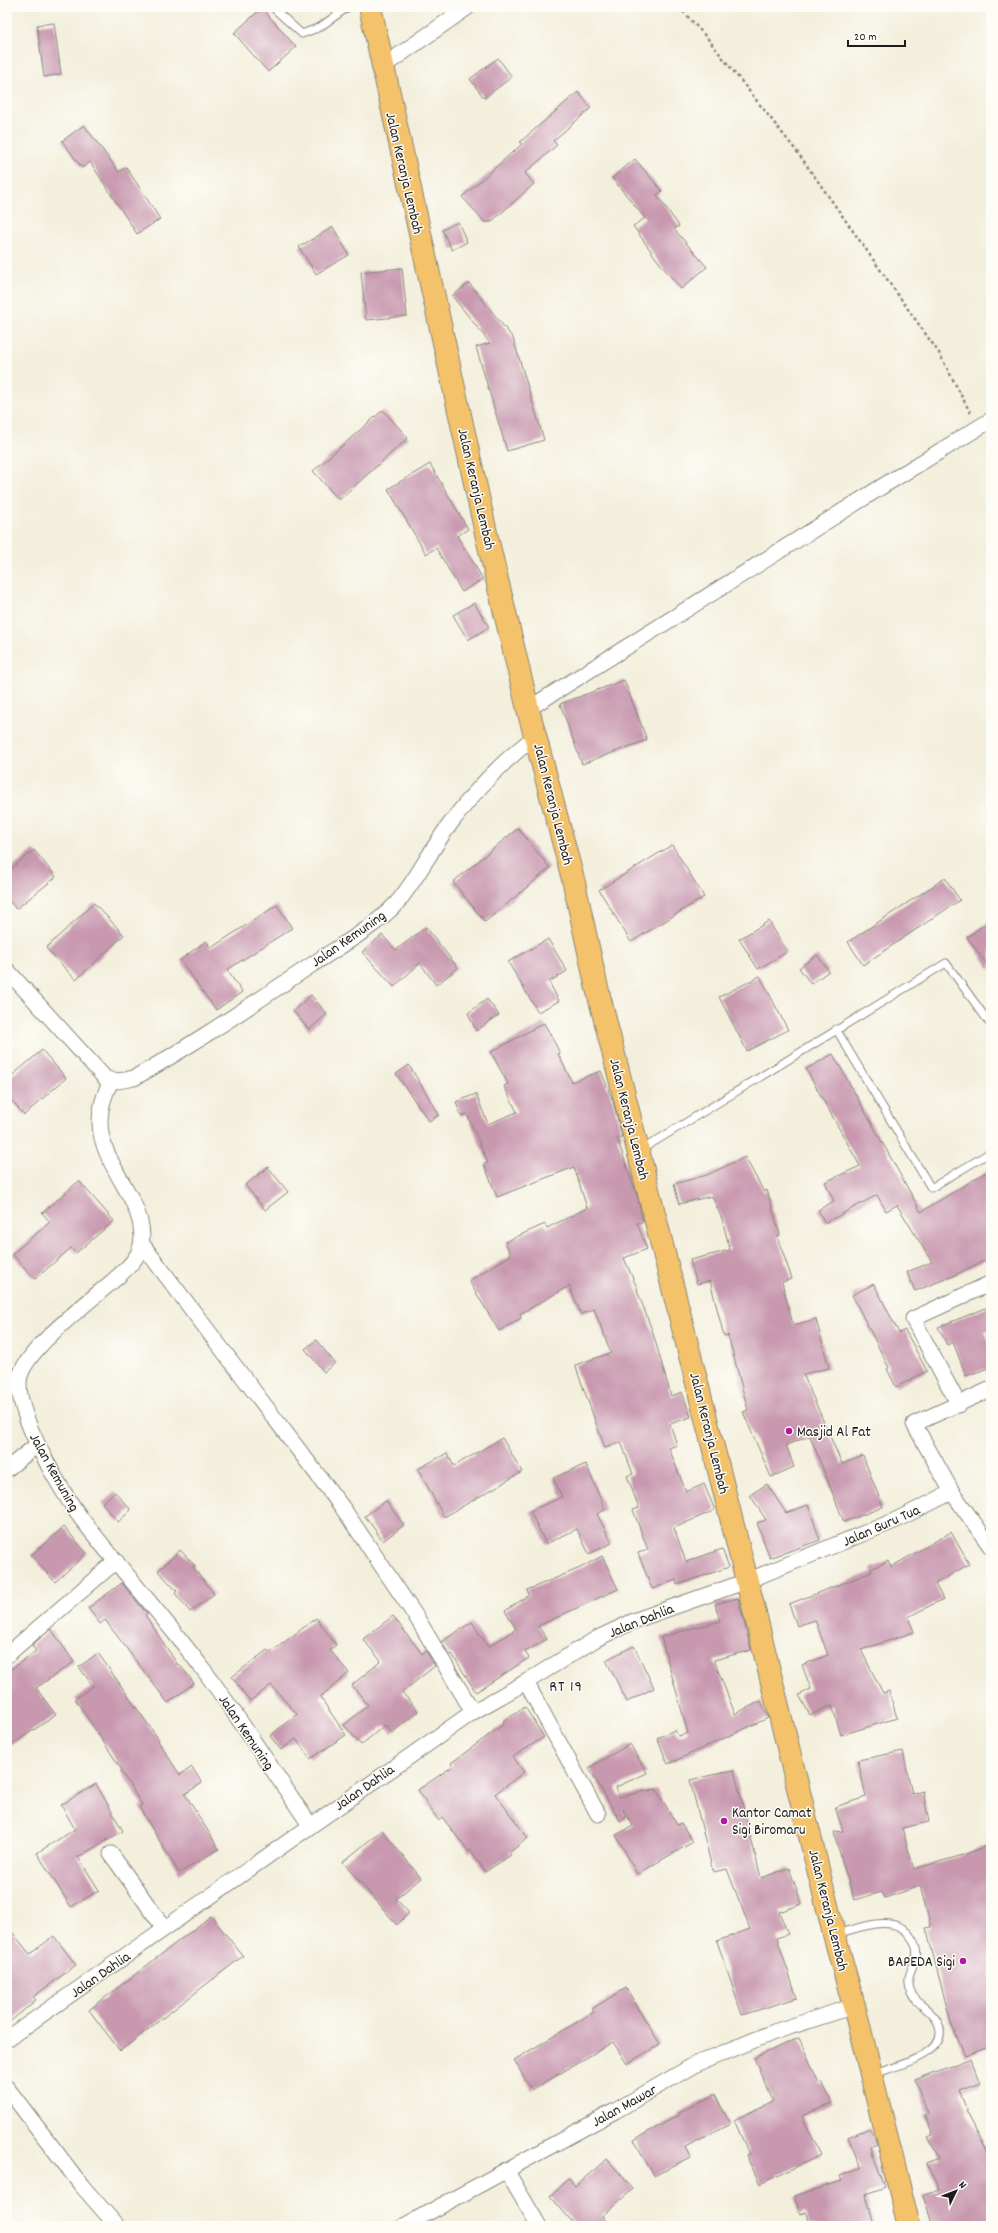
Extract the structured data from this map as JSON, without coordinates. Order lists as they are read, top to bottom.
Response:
{
  "streets": {
    "main road": ["Jalan Keranja Lembah"],
    "street": [
      "Jalan Kemuning",
      "Jalan Guru Tua",
      "Jalan Dahlia",
      "Jalan Mawar"
    ]
  },
  "crossings": [
    ["Jalan Keranja Lembah", "Jalan Kemuning"],
    ["Jalan Keranja Lembah", "Jalan Guru Tua"],
    ["Jalan Keranja Lembah", "Jalan Dahlia"],
    ["Jalan Keranja Lembah", "Jalan Mawar"],
    ["Jalan Kemuning", "Jalan Dahlia"],
    ["Jalan Guru Tua", "Jalan Dahlia"]
  ],
  "districts": ["RT 19"],
  "places": ["Masjid Al Fat", "Kantor Camat Sigi Biromaru", "BAPEDA Sigi"],
  "scale_bar": "20 m",
  "north": "top right"
}
